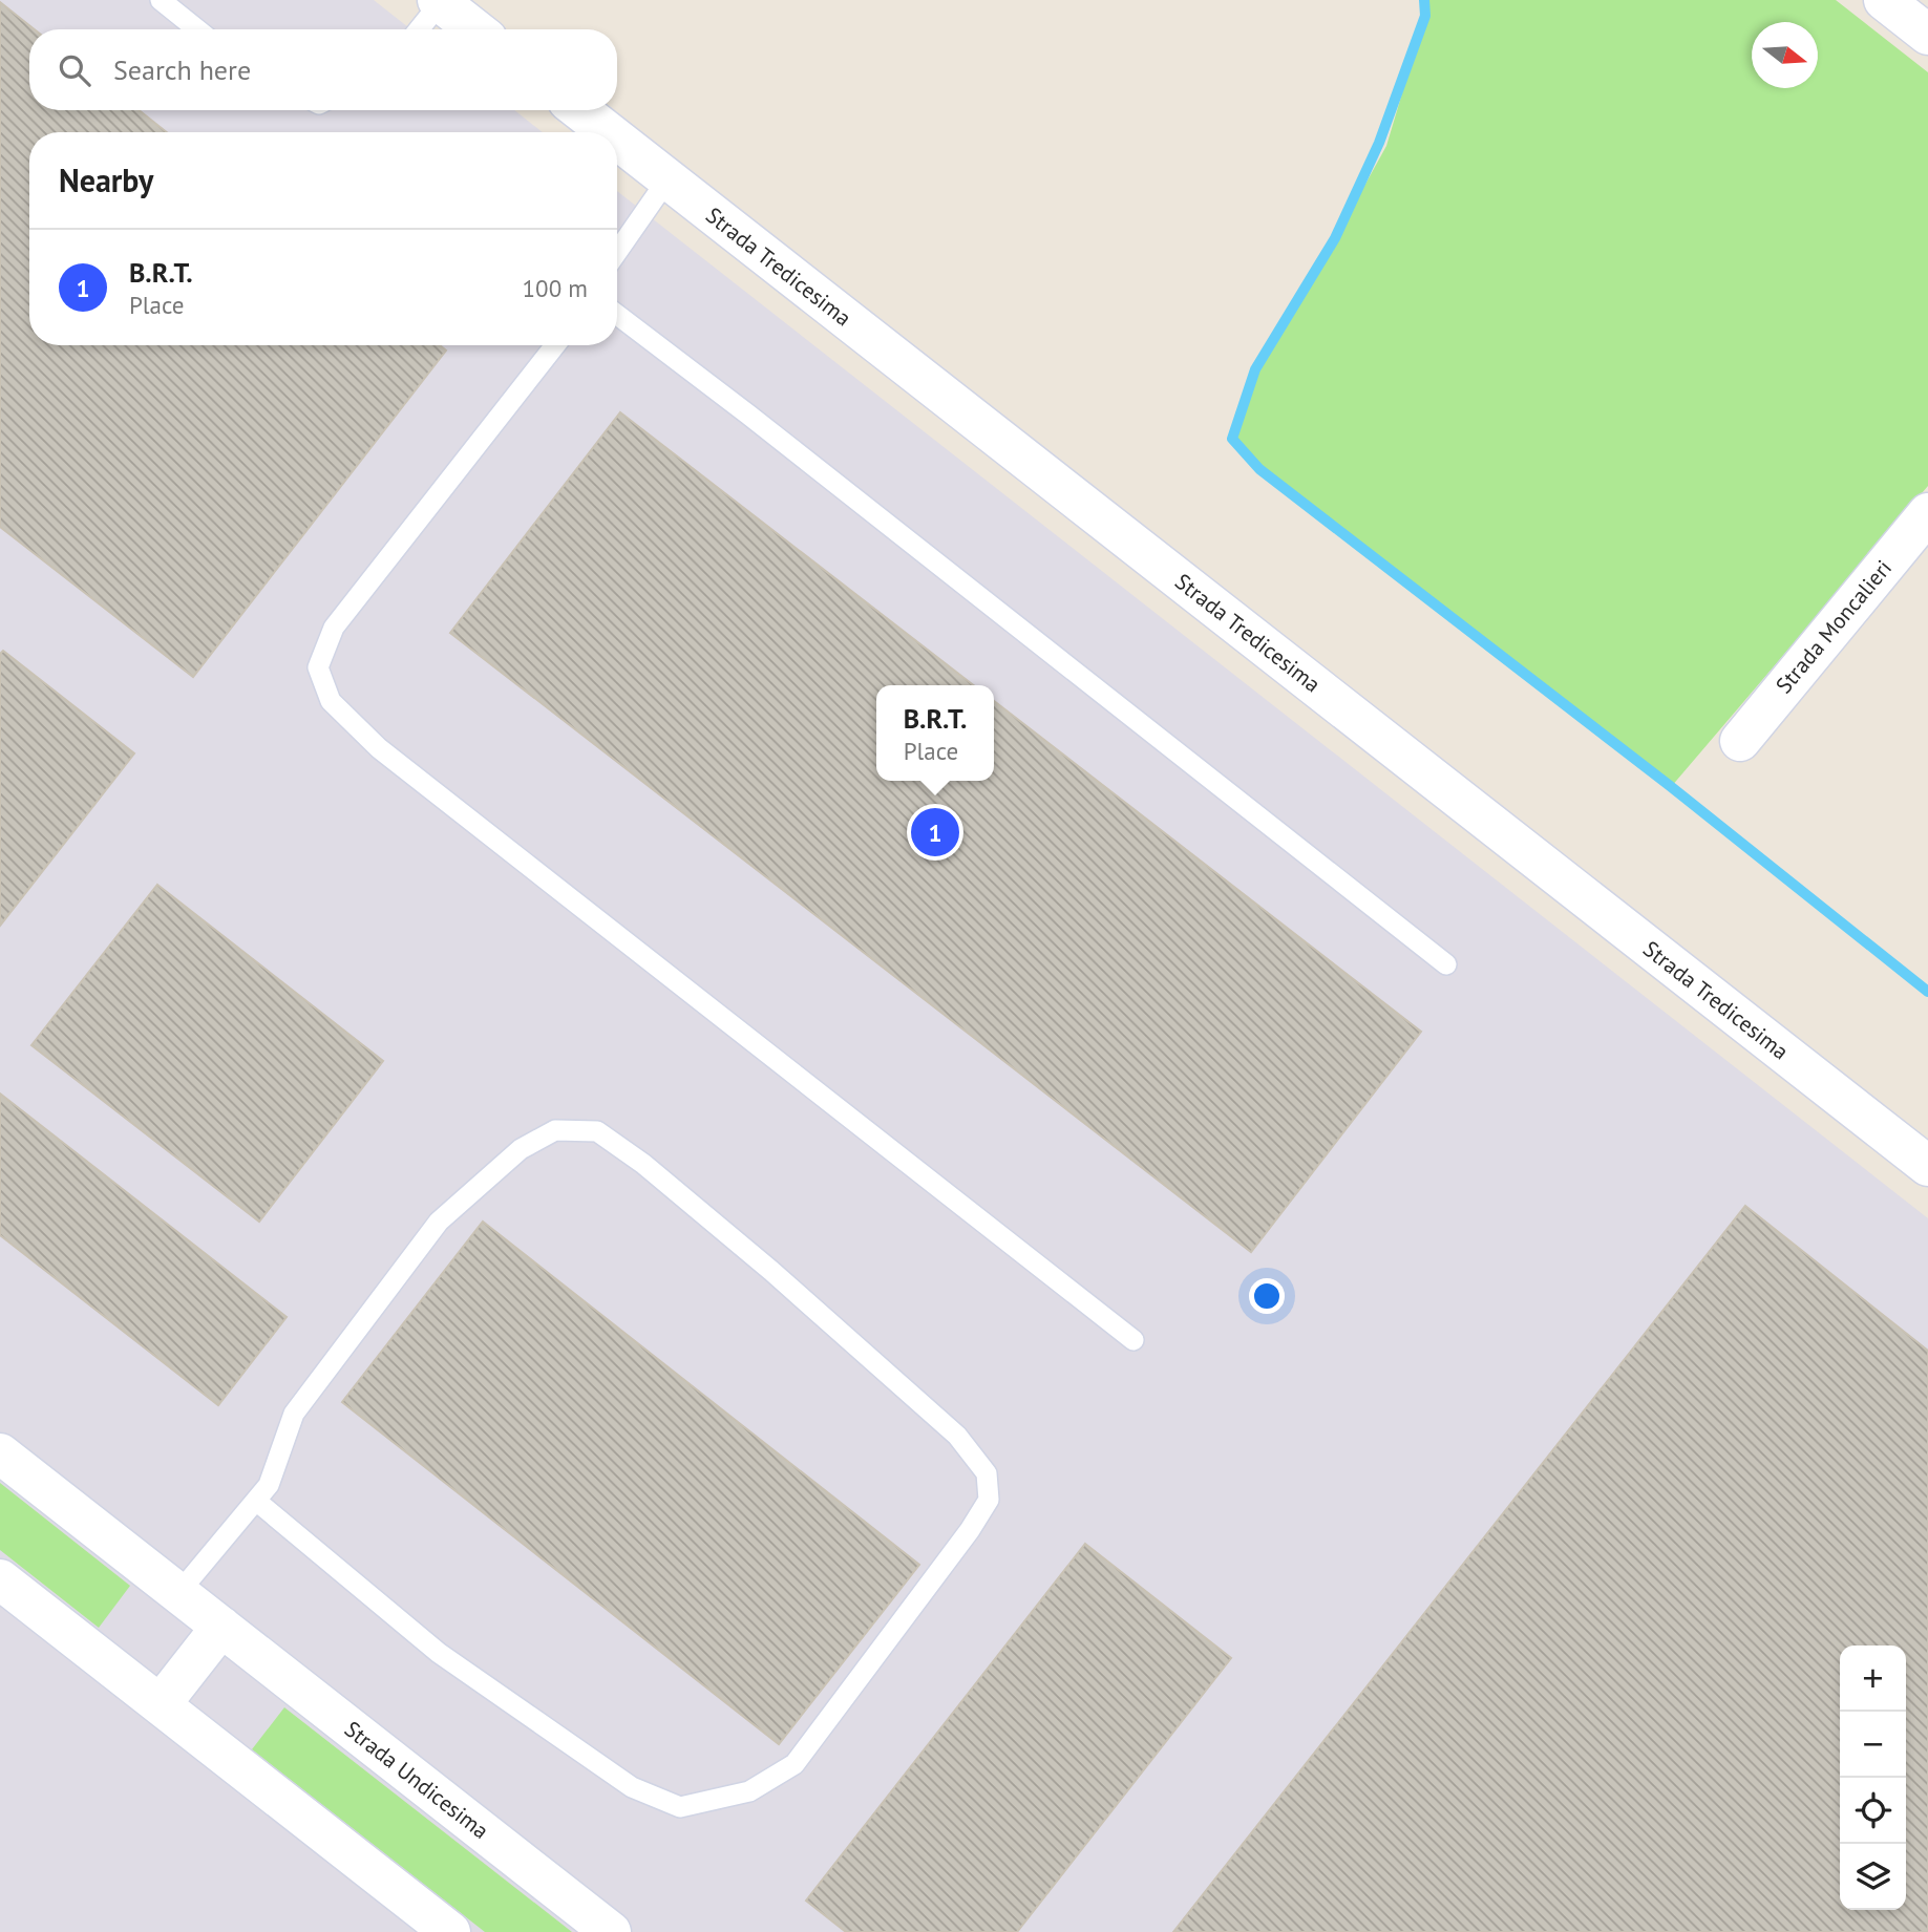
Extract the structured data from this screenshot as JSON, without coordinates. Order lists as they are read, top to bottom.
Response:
{
  "streets": {
    "street": ["Strada Tredicesima", "Strada Moncalieri", "Strada Undicesima"]
  },
  "north": "right",
  "page": {
    "search": "Search here",
    "heading": "Nearby",
    "list": [
      {
        "mark": "1",
        "name": "B.R.T.",
        "note": "Place",
        "value": "100 m"
      }
    ],
    "popup": ["B.R.T.", "Place"],
    "pins": "1",
    "map_buttons": ["+", "−"]
  }
}
